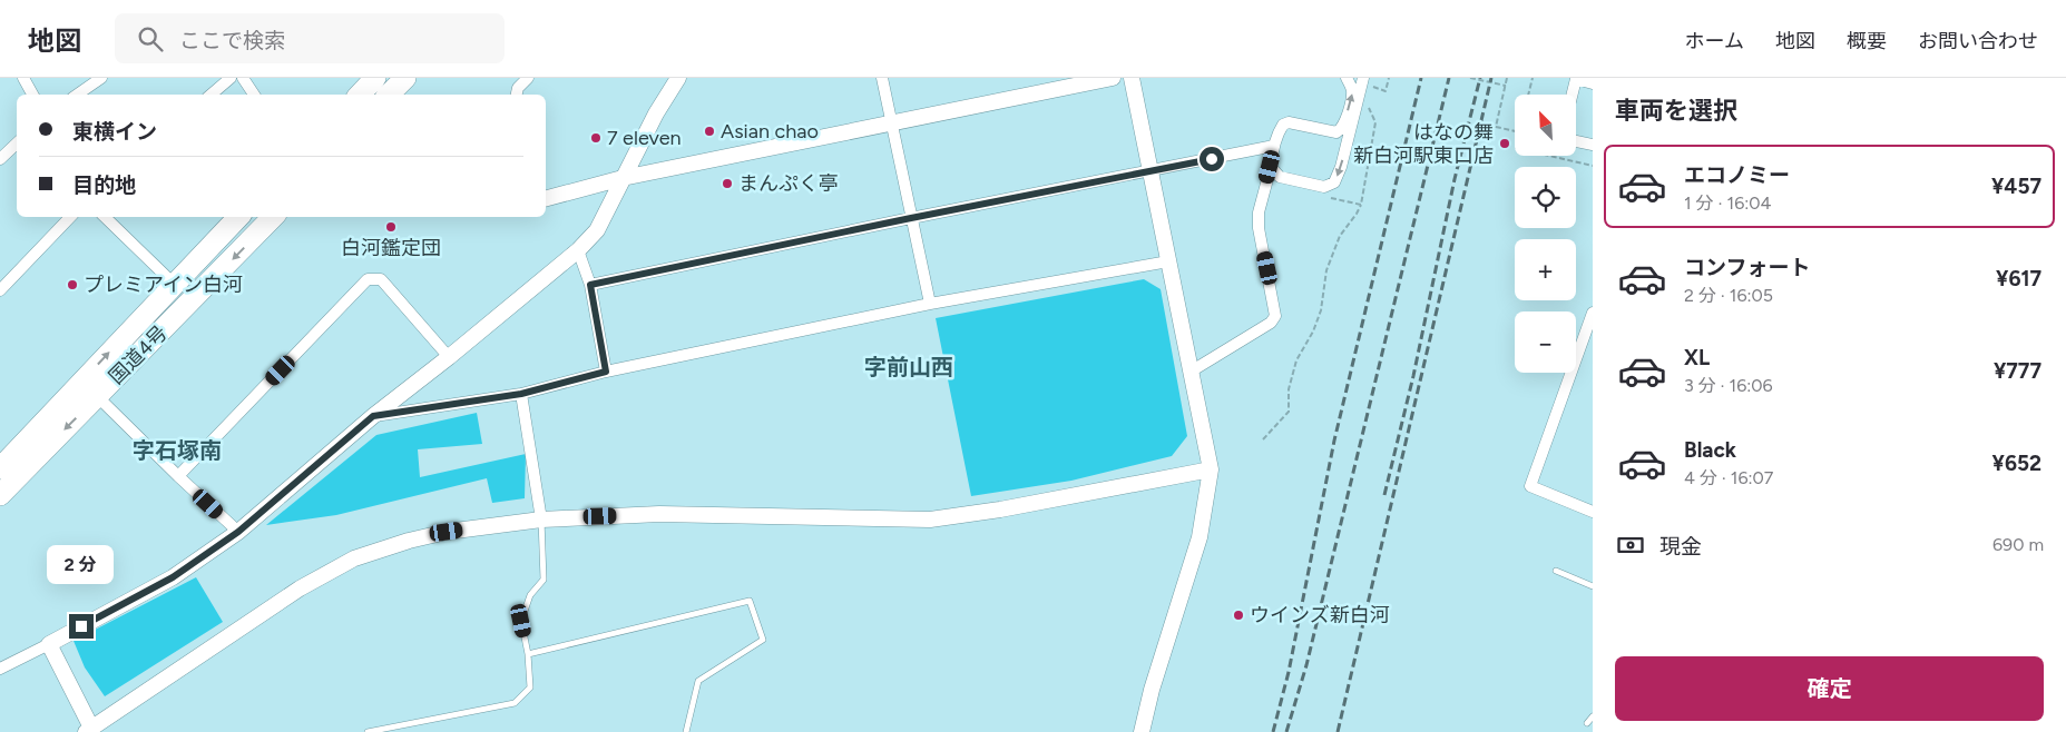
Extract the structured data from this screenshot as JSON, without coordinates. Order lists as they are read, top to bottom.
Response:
{
  "streets": {
    "highway": ["国道4号"]
  },
  "districts": ["字前山西", "字石塚南"],
  "places": [
    "Asian chao",
    "7 eleven",
    "はなの舞 新白河駅東口店",
    "まんぷく亭",
    "白河鑑定団",
    "プレミアイン白河",
    "ウインズ新白河"
  ],
  "north": "top left",
  "page": {
    "header": "地図",
    "search": "ここで検索",
    "nav": [
      "ホーム",
      "地図",
      "概要",
      "お問い合わせ"
    ],
    "heading": "車両を選択",
    "map_buttons": ["+", "−"],
    "banner": ["東横イン", "目的地"],
    "list": [
      {
        "name": "エコノミー",
        "note": "1 分 · 16:04",
        "value": "¥457"
      },
      {
        "name": "コンフォート",
        "note": "2 分 · 16:05",
        "value": "¥617"
      },
      {
        "name": "XL",
        "note": "3 分 · 16:06",
        "value": "¥777"
      },
      {
        "name": "Black",
        "note": "4 分 · 16:07",
        "value": "¥652"
      }
    ],
    "pay": ["現金", "690 m"],
    "bubble": "2 分",
    "buttons": "確定"
  }
}
